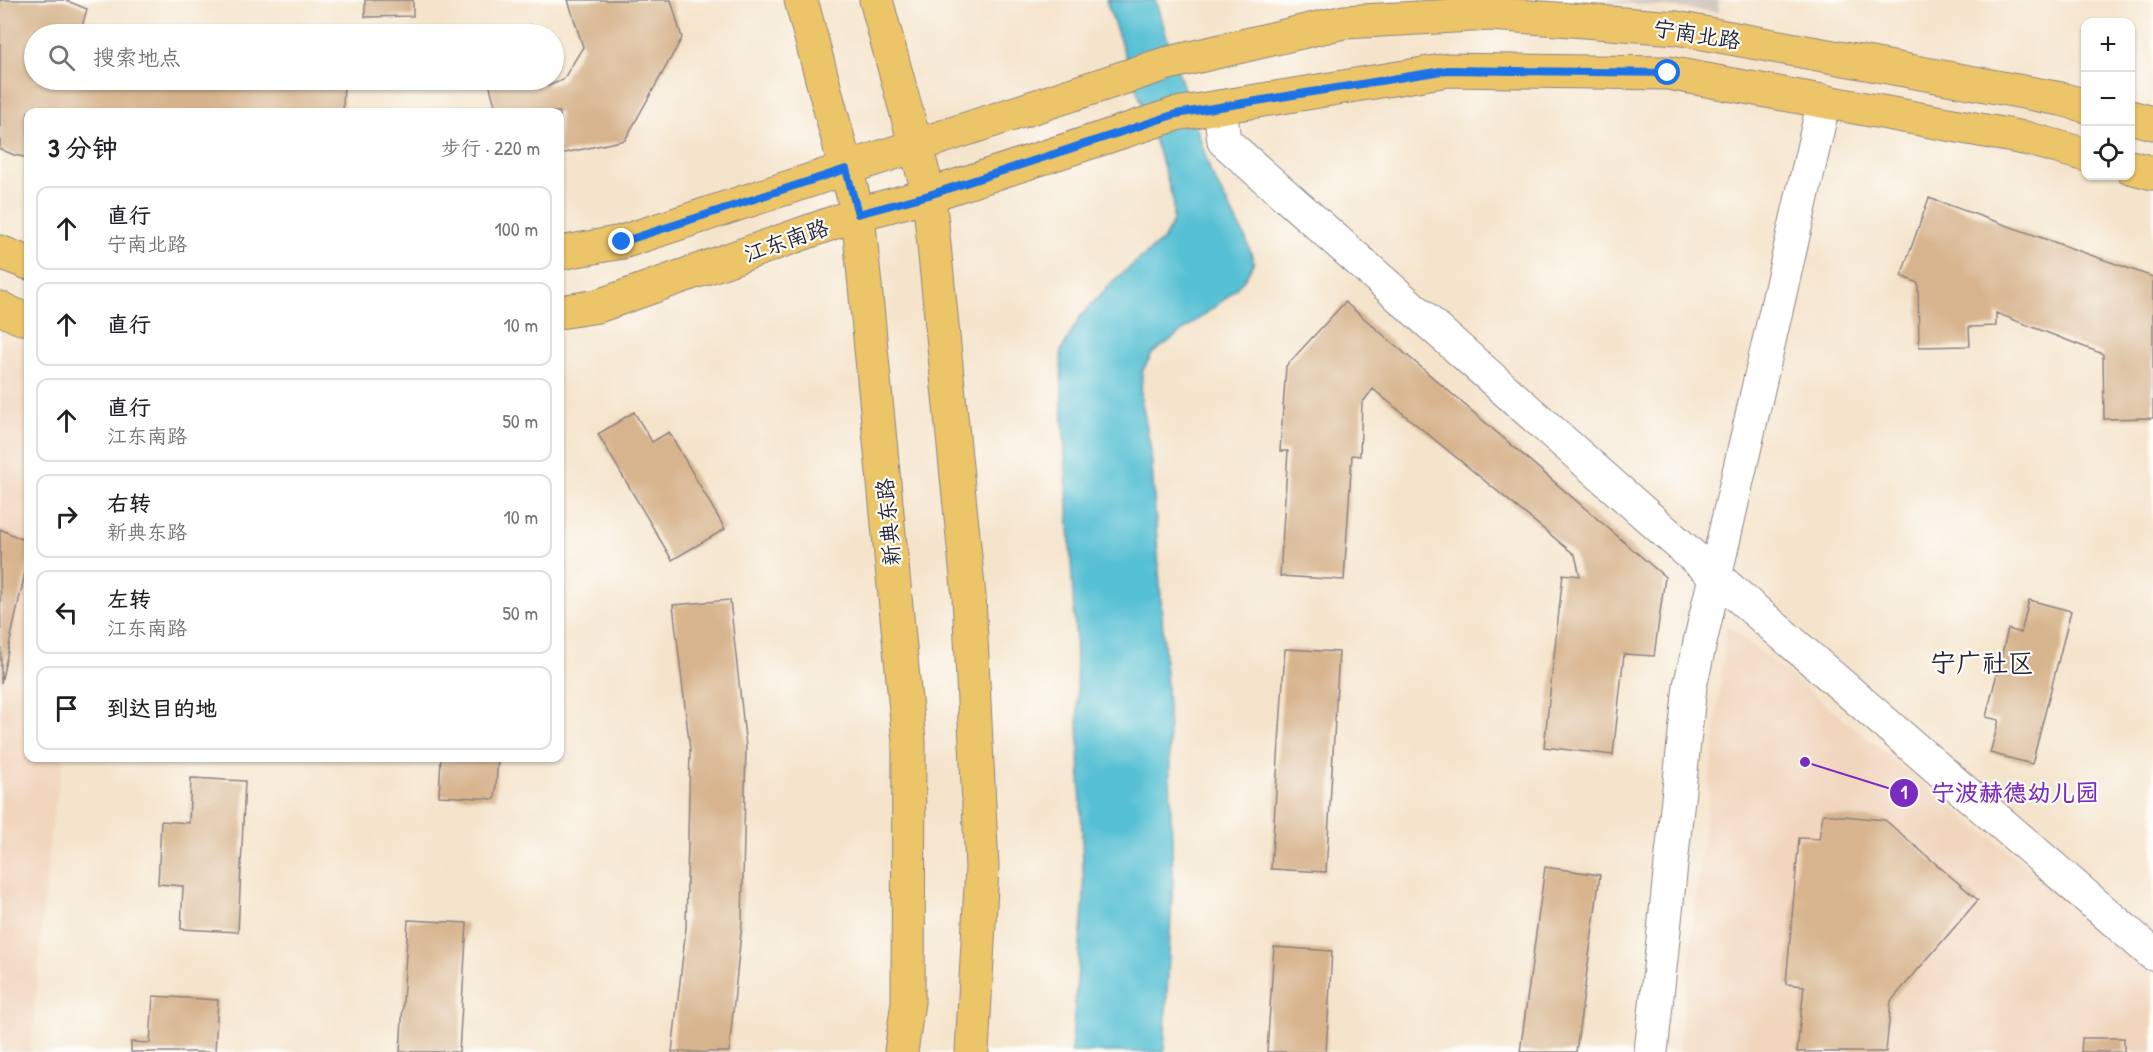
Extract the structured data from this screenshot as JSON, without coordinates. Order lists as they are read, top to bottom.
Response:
{
  "streets": {
    "main road": ["宁南北路", "江东南路", "新典东路"]
  },
  "crossings": [
    ["宁南北路", "江东南路"],
    ["江东南路", "新典东路"]
  ],
  "districts": ["宁广社区"],
  "places": ["宁波赫德幼儿园"],
  "page": {
    "map_buttons": ["+", "−"],
    "search": "搜索地点",
    "heading": ["3 分钟", "步行 · 220 m"],
    "list": [
      ["直行", "宁南北路", "100 m"],
      ["直行", "10 m"],
      ["直行", "江东南路", "50 m"],
      ["右转", "新典东路", "10 m"],
      ["左转", "江东南路", "50 m"],
      "到达目的地"
    ]
  }
}
